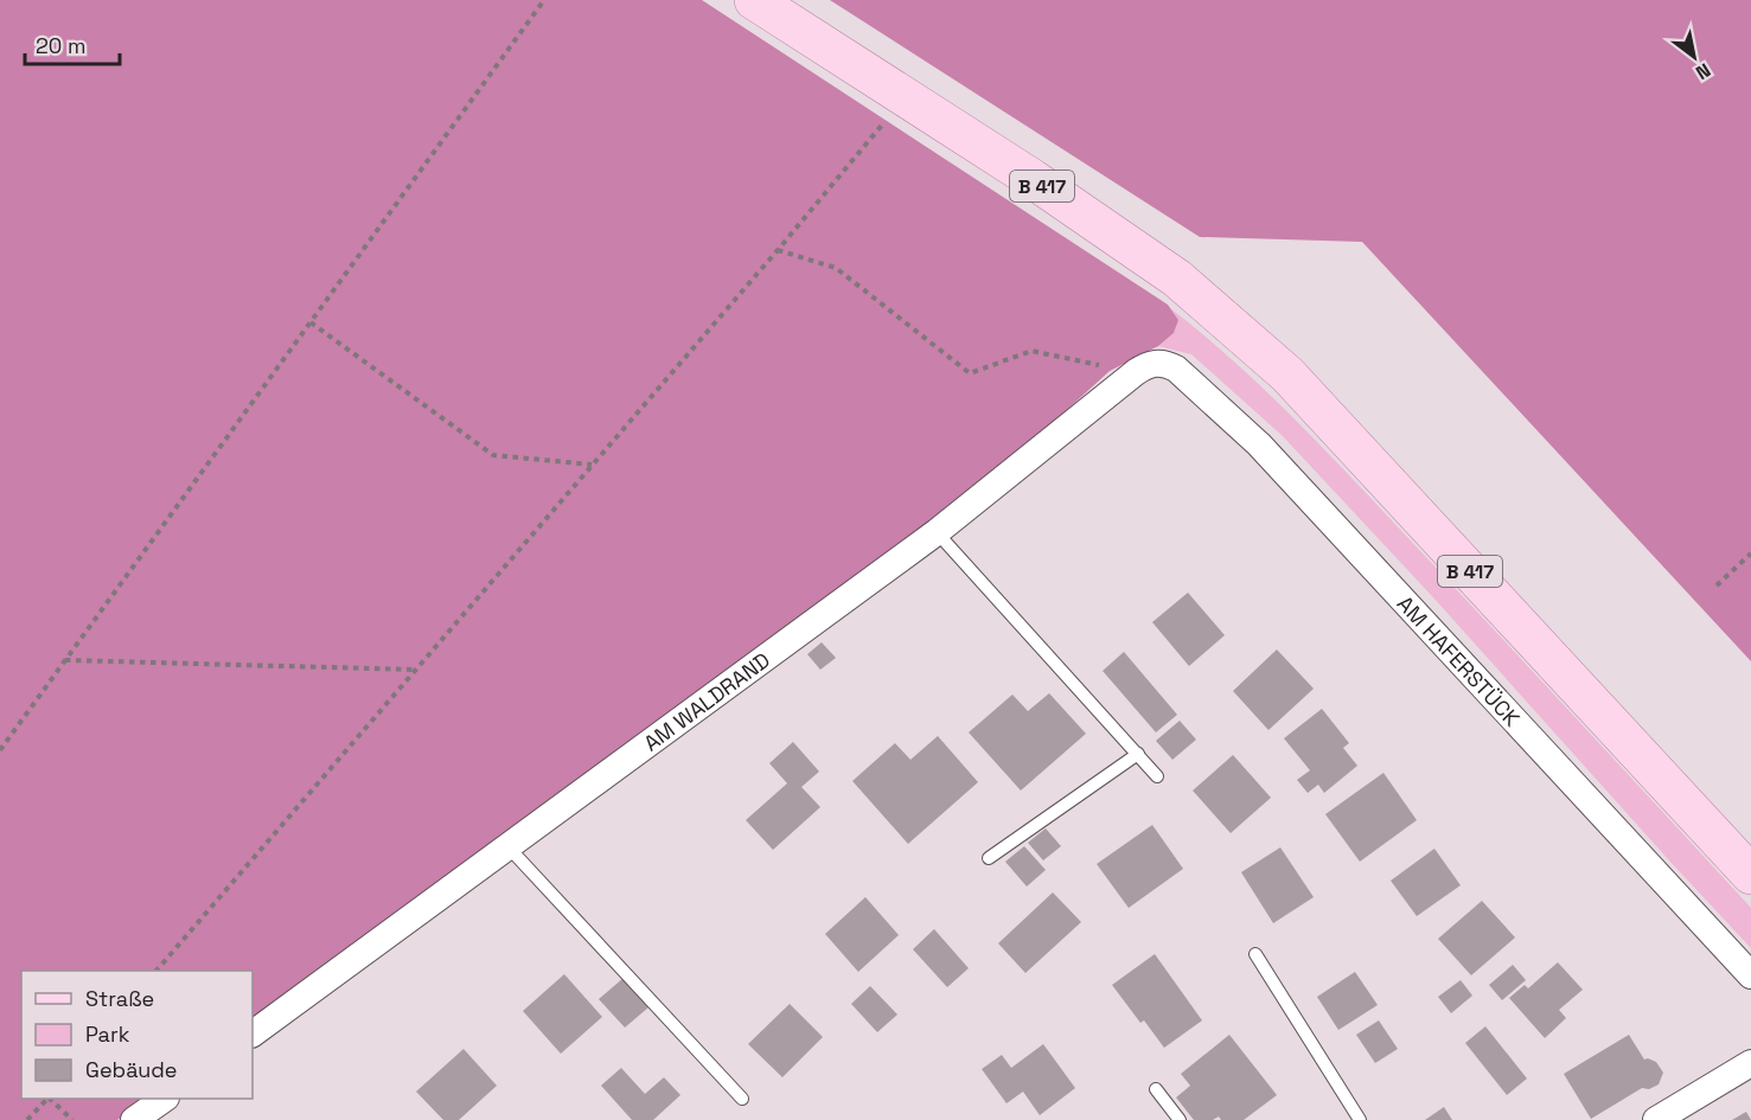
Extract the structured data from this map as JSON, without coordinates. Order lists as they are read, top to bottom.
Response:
{
  "streets": {
    "main road": ["B 417"],
    "street": ["AM HAFERSTÜCK", "AM WALDRAND"]
  },
  "crossings": [
    ["AM HAFERSTÜCK", "AM WALDRAND"]
  ],
  "legend": ["Straße", "Park", "Gebäude"],
  "scale_bar": "20 m",
  "north": "bottom right"
}
